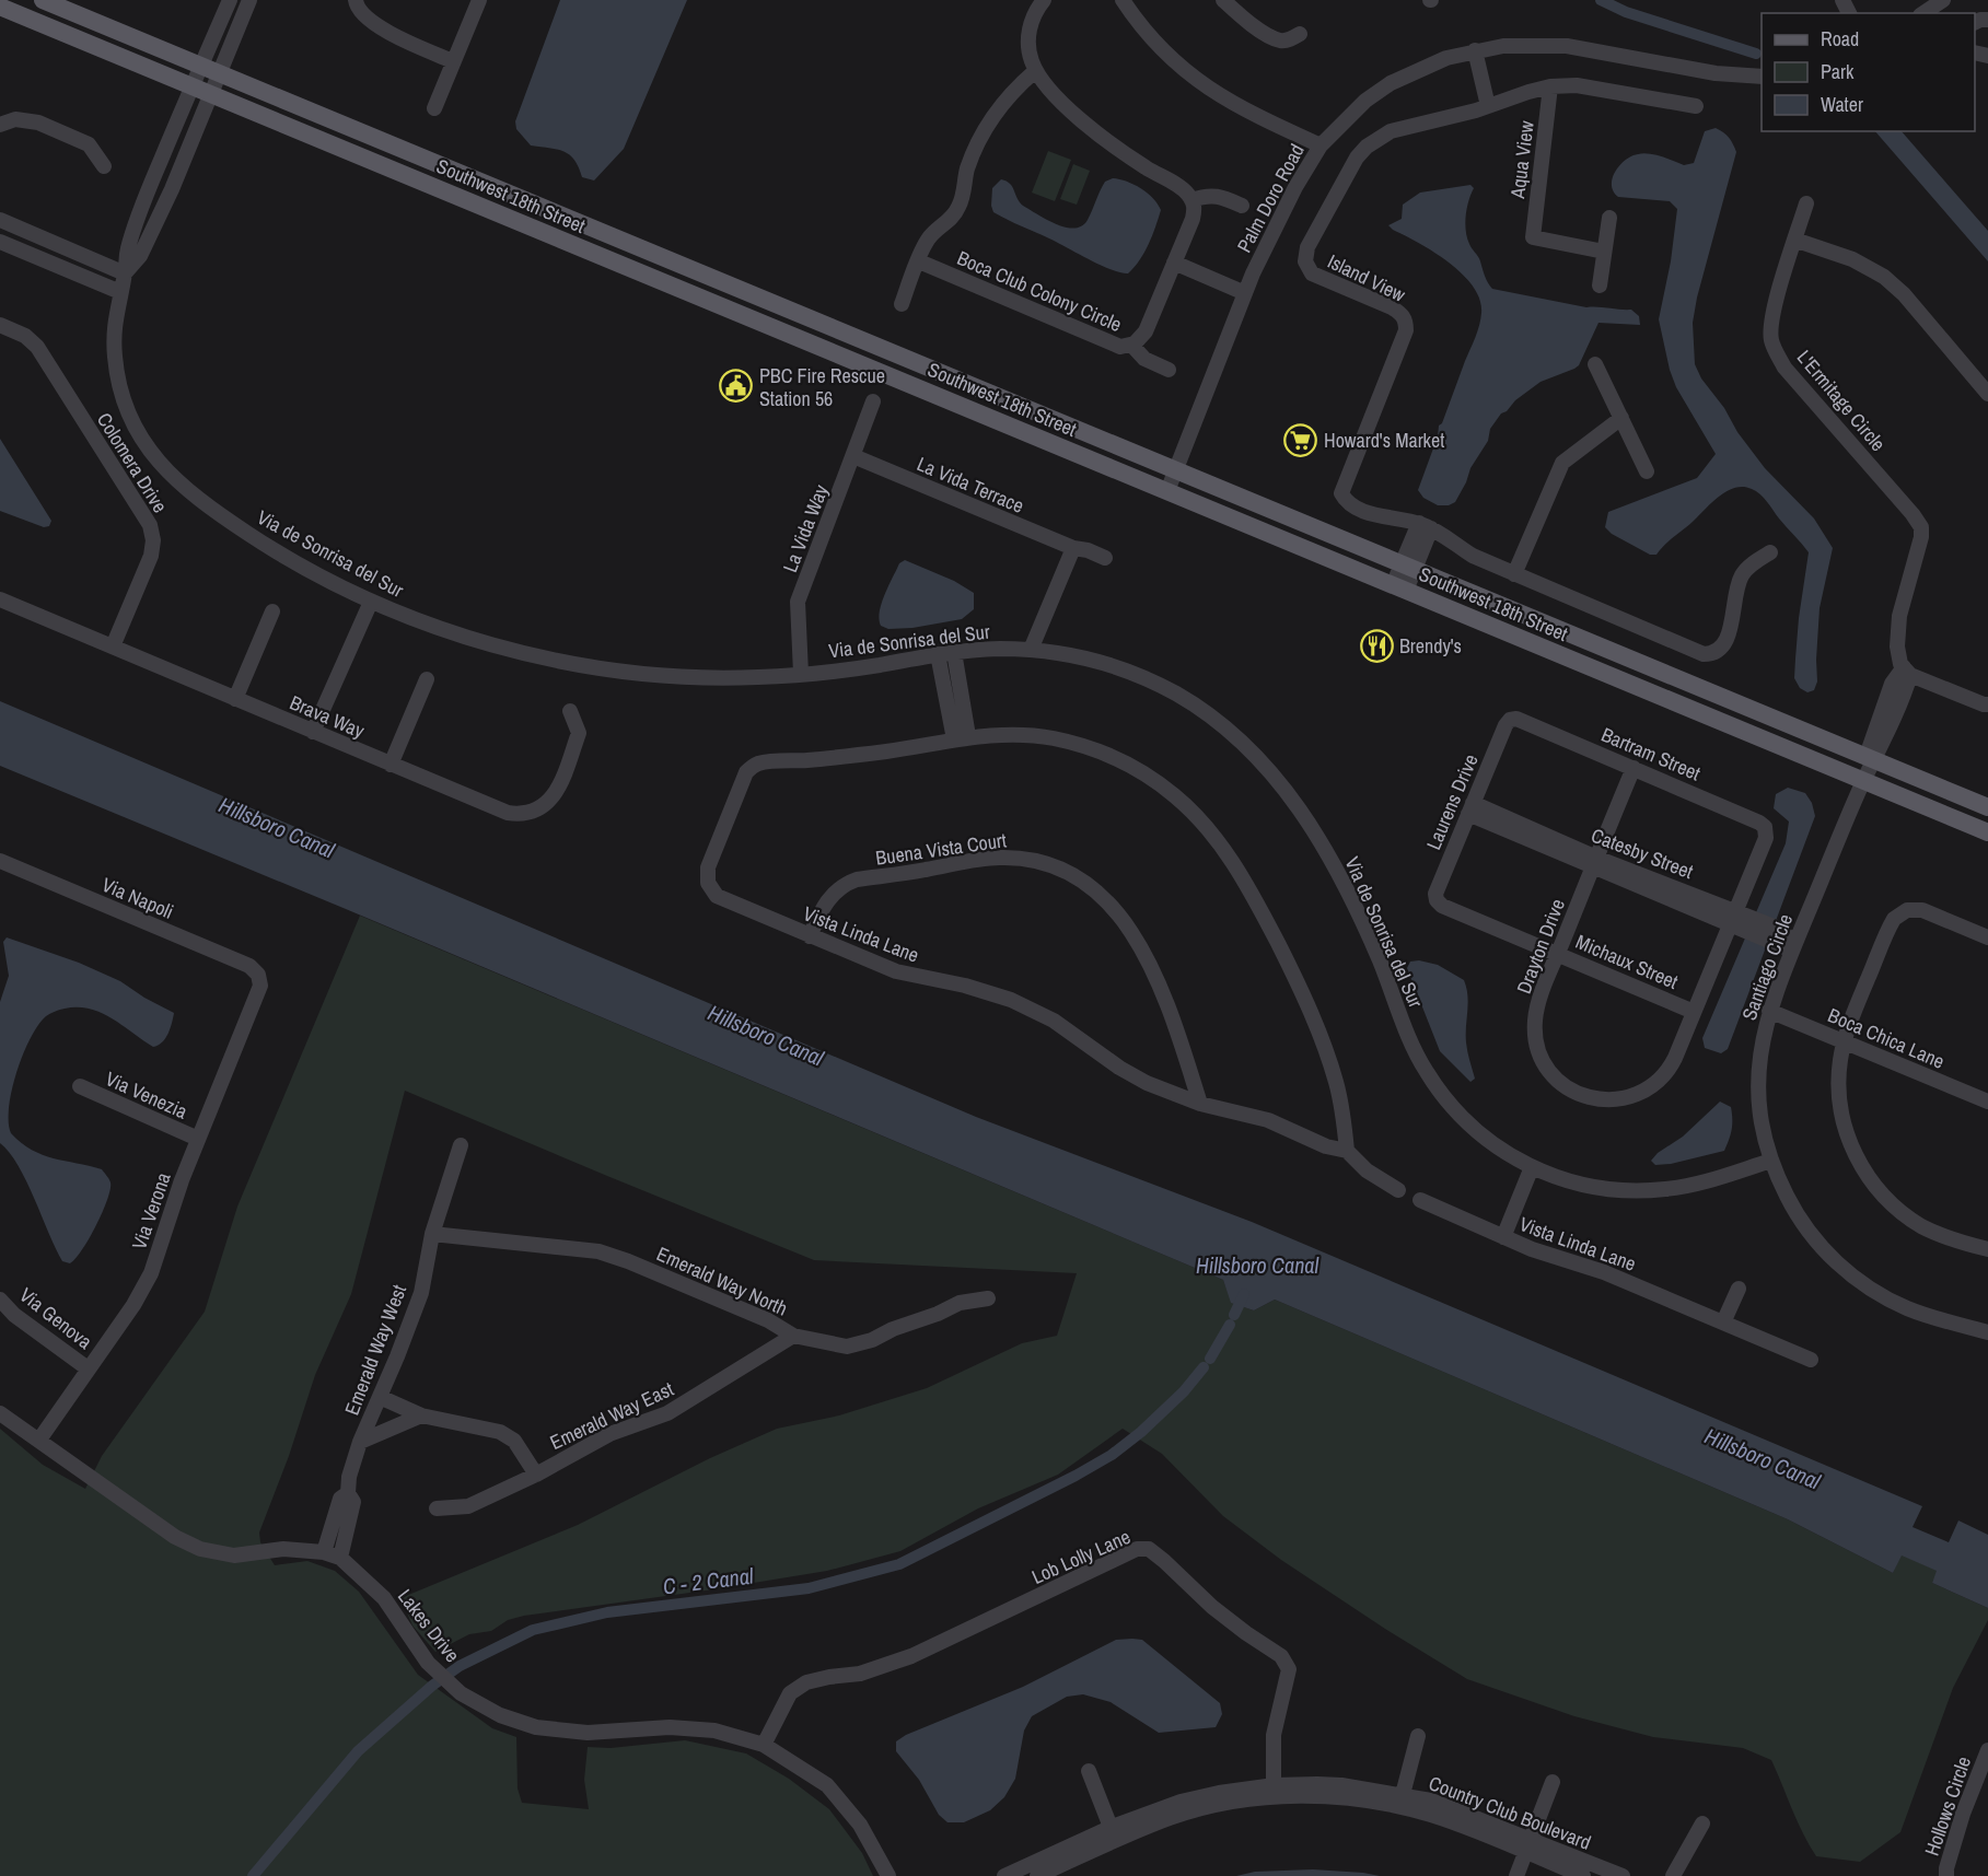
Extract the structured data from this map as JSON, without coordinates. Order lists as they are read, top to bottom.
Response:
{
  "streets": {
    "main road": ["Southwest 18th Street"],
    "street": [
      "Aqua View",
      "Palm Doro Road",
      "Island View",
      "Boca Club Colony Circle",
      "L'Ermitage Circle",
      "Colomera Drive",
      "La Vida Terrace",
      "La Vida Way",
      "Via de Sonrisa del Sur",
      "Brava Way",
      "Bartram Street",
      "Laurens Drive",
      "Buena Vista Court",
      "Catesby Street",
      "Via Napoli",
      "Vista Linda Lane",
      "Drayton Drive",
      "Michaux Street",
      "Santiago Circle",
      "Boca Chica Lane",
      "Via Venezia",
      "Via Verona",
      "Emerald Way North",
      "Via Genova",
      "Emerald Way West",
      "Emerald Way East",
      "Lob Lolly Lane",
      "Lakes Drive",
      "Hollows Circle",
      "Country Club Boulevard"
    ]
  },
  "crossings": [
    ["Aqua View", "Island View"],
    ["Southwest 18th Street", "Palm Doro Road"],
    ["Southwest 18th Street", "Via de Sonrisa del Sur"],
    ["Southwest 18th Street", "Santiago Circle"],
    ["Colomera Drive", "Brava Way"],
    ["La Vida Terrace", "La Vida Way"],
    ["La Vida Way", "Via de Sonrisa del Sur"],
    ["Via de Sonrisa del Sur", "Santiago Circle"],
    ["Bartram Street", "Laurens Drive"],
    ["Bartram Street", "Drayton Drive"],
    ["Laurens Drive", "Catesby Street"],
    ["Laurens Drive", "Michaux Street"],
    ["Buena Vista Court", "Vista Linda Lane"],
    ["Catesby Street", "Drayton Drive"],
    ["Catesby Street", "Santiago Circle"],
    ["Via Napoli", "Via Verona"],
    ["Drayton Drive", "Michaux Street"],
    ["Santiago Circle", "Boca Chica Lane"],
    ["Via Venezia", "Via Verona"],
    ["Via Verona", "Via Genova"],
    ["Via Verona", "Lakes Drive"],
    ["Emerald Way North", "Emerald Way West"],
    ["Emerald Way North", "Emerald Way East"],
    ["Emerald Way West", "Lakes Drive"],
    ["Lob Lolly Lane", "Lakes Drive"],
    ["Lob Lolly Lane", "Country Club Boulevard"]
  ],
  "water": ["Hillsboro Canal", "C - 2 Canal"],
  "places": {
    "public building": ["PBC Fire Rescue Station 56"],
    "supermarket": ["Howard's Market"],
    "restaurant": ["Brendy's"]
  },
  "legend": ["Road", "Park", "Water"]
}
